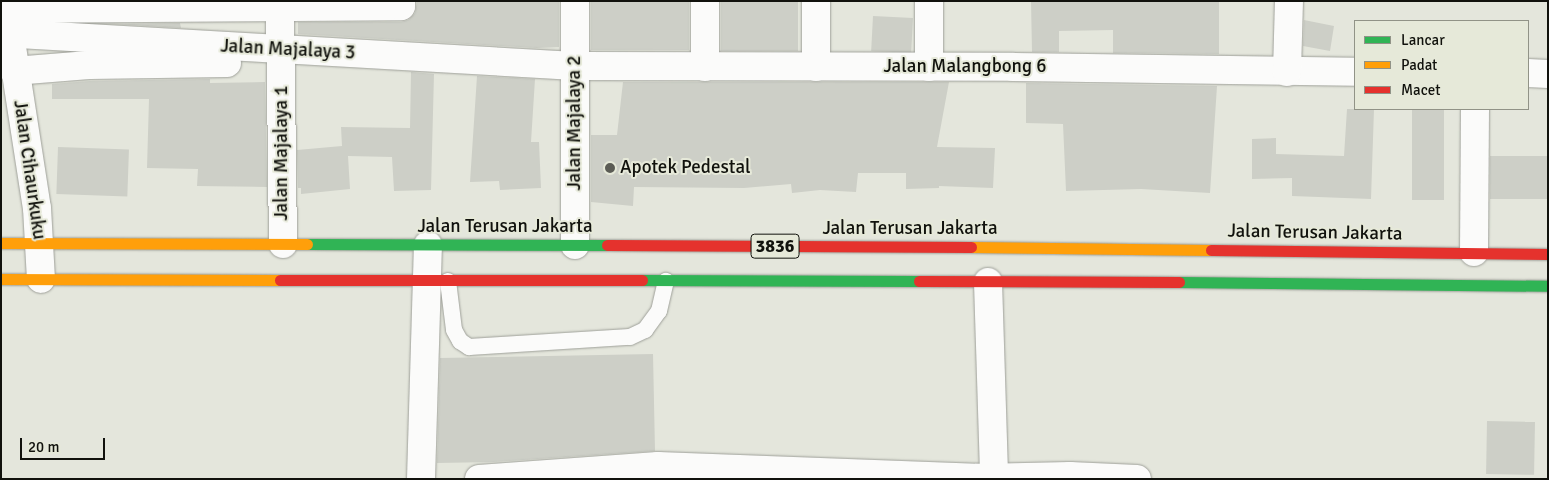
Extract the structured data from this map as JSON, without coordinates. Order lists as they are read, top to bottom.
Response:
{
  "streets": {
    "main road": ["Jalan Terusan Jakarta", "3836"],
    "street": [
      "Jalan Majalaya 3",
      "Jalan Malangbong 6",
      "Jalan Majalaya 2",
      "Jalan Majalaya 1",
      "Jalan Cihaurkuku"
    ]
  },
  "crossings": [
    ["Jalan Majalaya 3", "Jalan Malangbong 6"],
    ["Jalan Majalaya 3", "Jalan Majalaya 2"],
    ["Jalan Majalaya 3", "Jalan Majalaya 1"],
    ["Jalan Majalaya 3", "Jalan Cihaurkuku"],
    ["Jalan Malangbong 6", "Jalan Majalaya 2"],
    ["Jalan Majalaya 2", "Jalan Terusan Jakarta"],
    ["Jalan Majalaya 1", "Jalan Terusan Jakarta"],
    ["Jalan Cihaurkuku", "Jalan Terusan Jakarta"],
    ["Jalan Cihaurkuku", "3836"]
  ],
  "places": ["Apotek Pedestal"],
  "legend": ["Lancar", "Padat", "Macet"],
  "scale_bar": "20 m"
}
